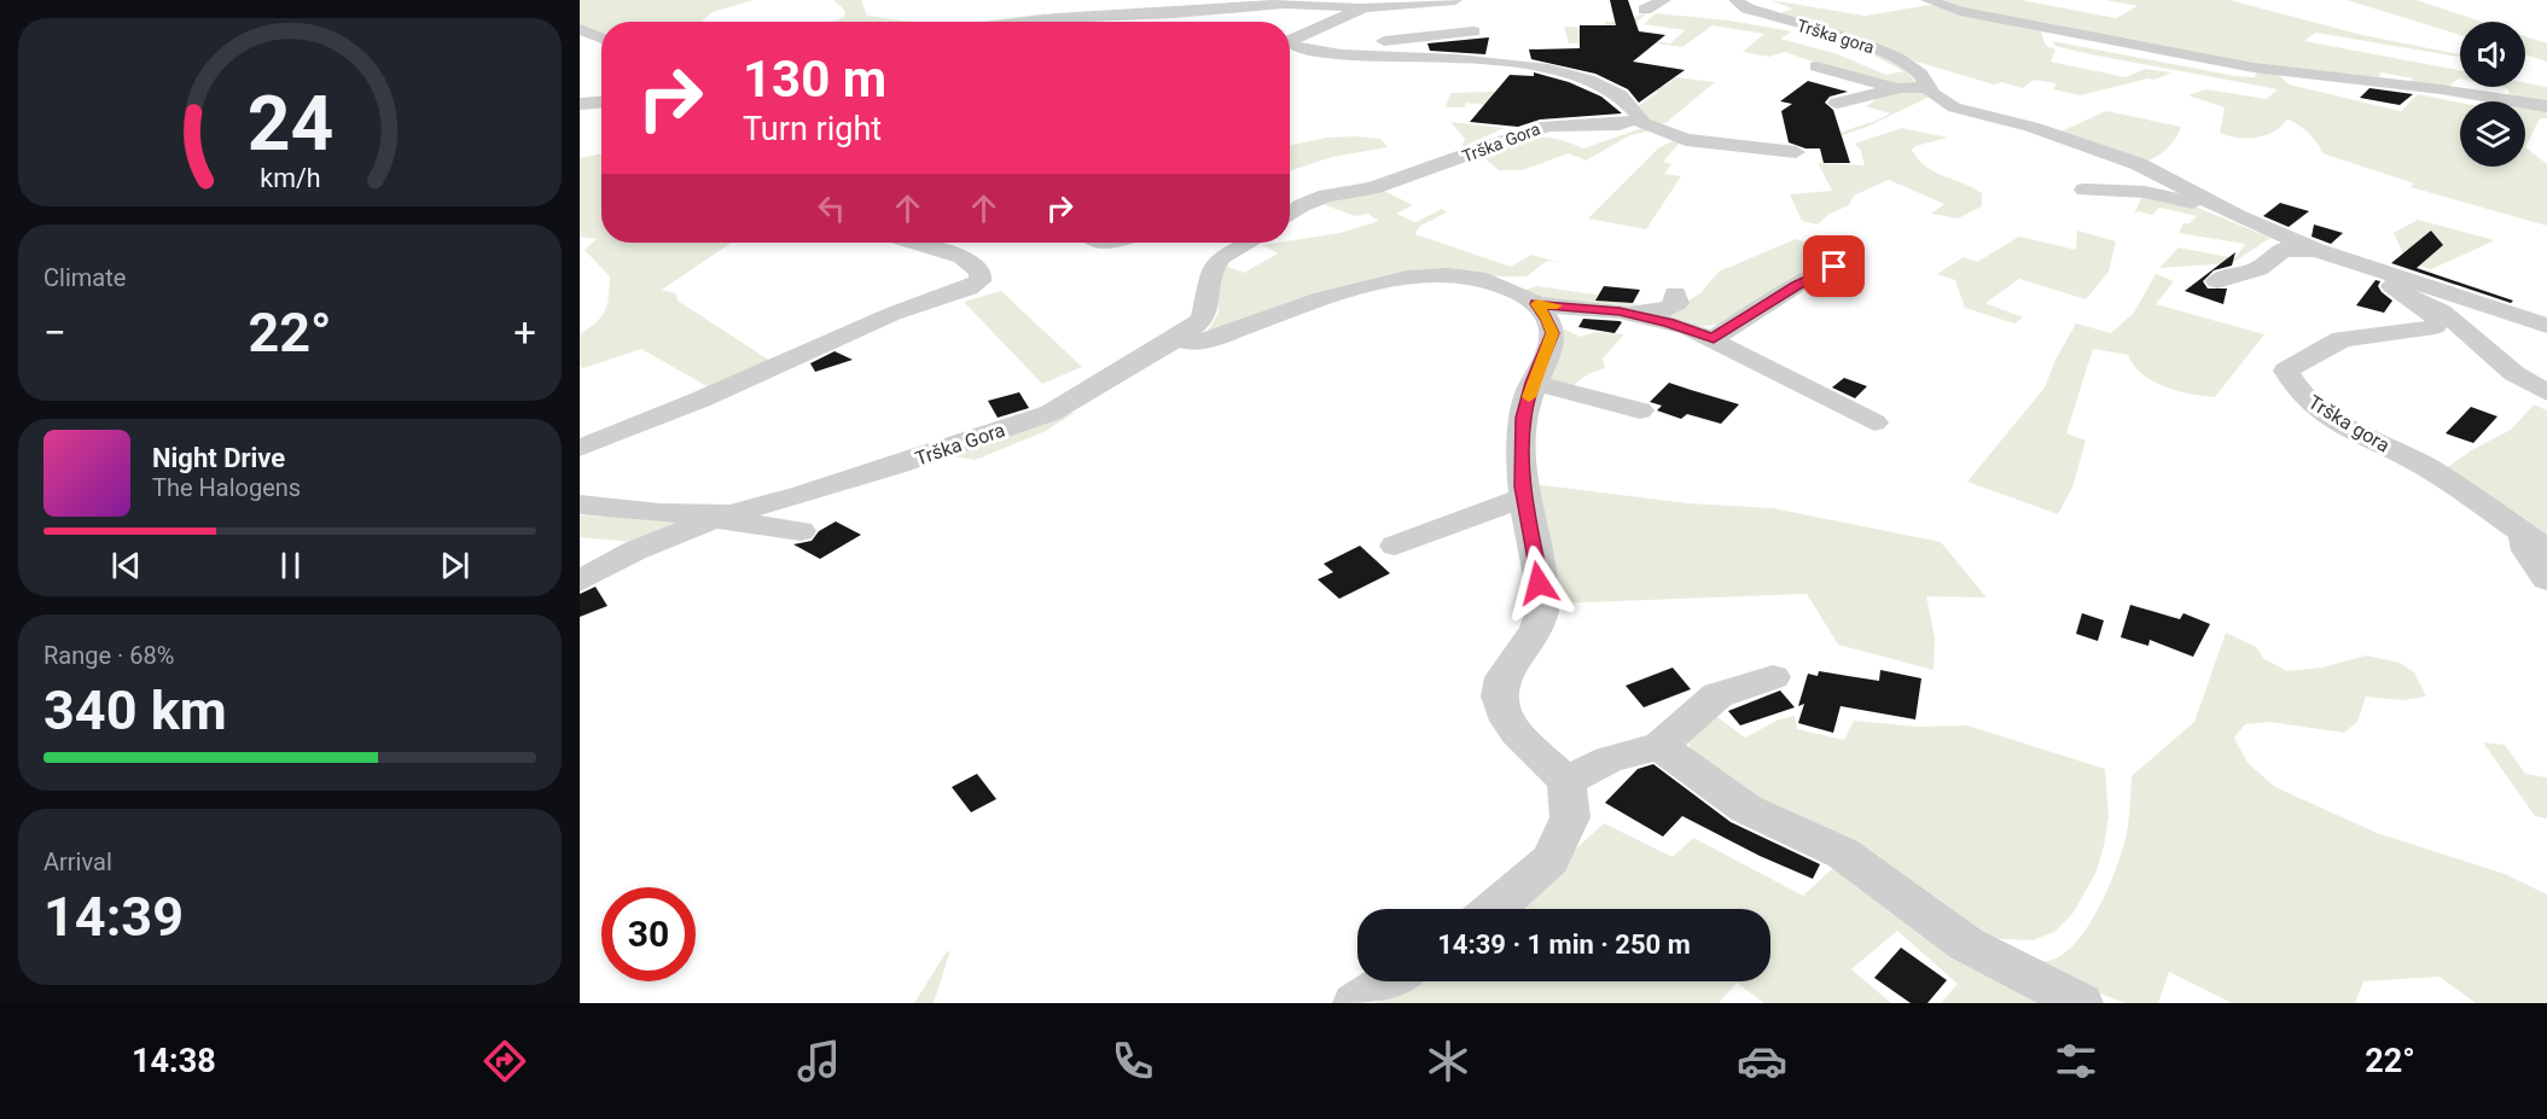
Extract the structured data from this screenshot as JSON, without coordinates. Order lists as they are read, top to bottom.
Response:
{
  "streets": {
    "street": ["Trška gora", "Trška Gora"]
  },
  "page": {
    "turn": ["130 m", "Turn right"],
    "tile": [
      "Climate",
      ["Range · 68%", "340 km"],
      ["Arrival", "14:39"]
    ],
    "heat": ["−", "22°", "+"],
    "song": ["Night Drive", "The Halogens"],
    "limit": "30",
    "trip": "14:39 · 1 min · 250 m",
    "tabs": ["14:38", "22°"],
    "gauge": ["24", "km/h"]
  }
}
